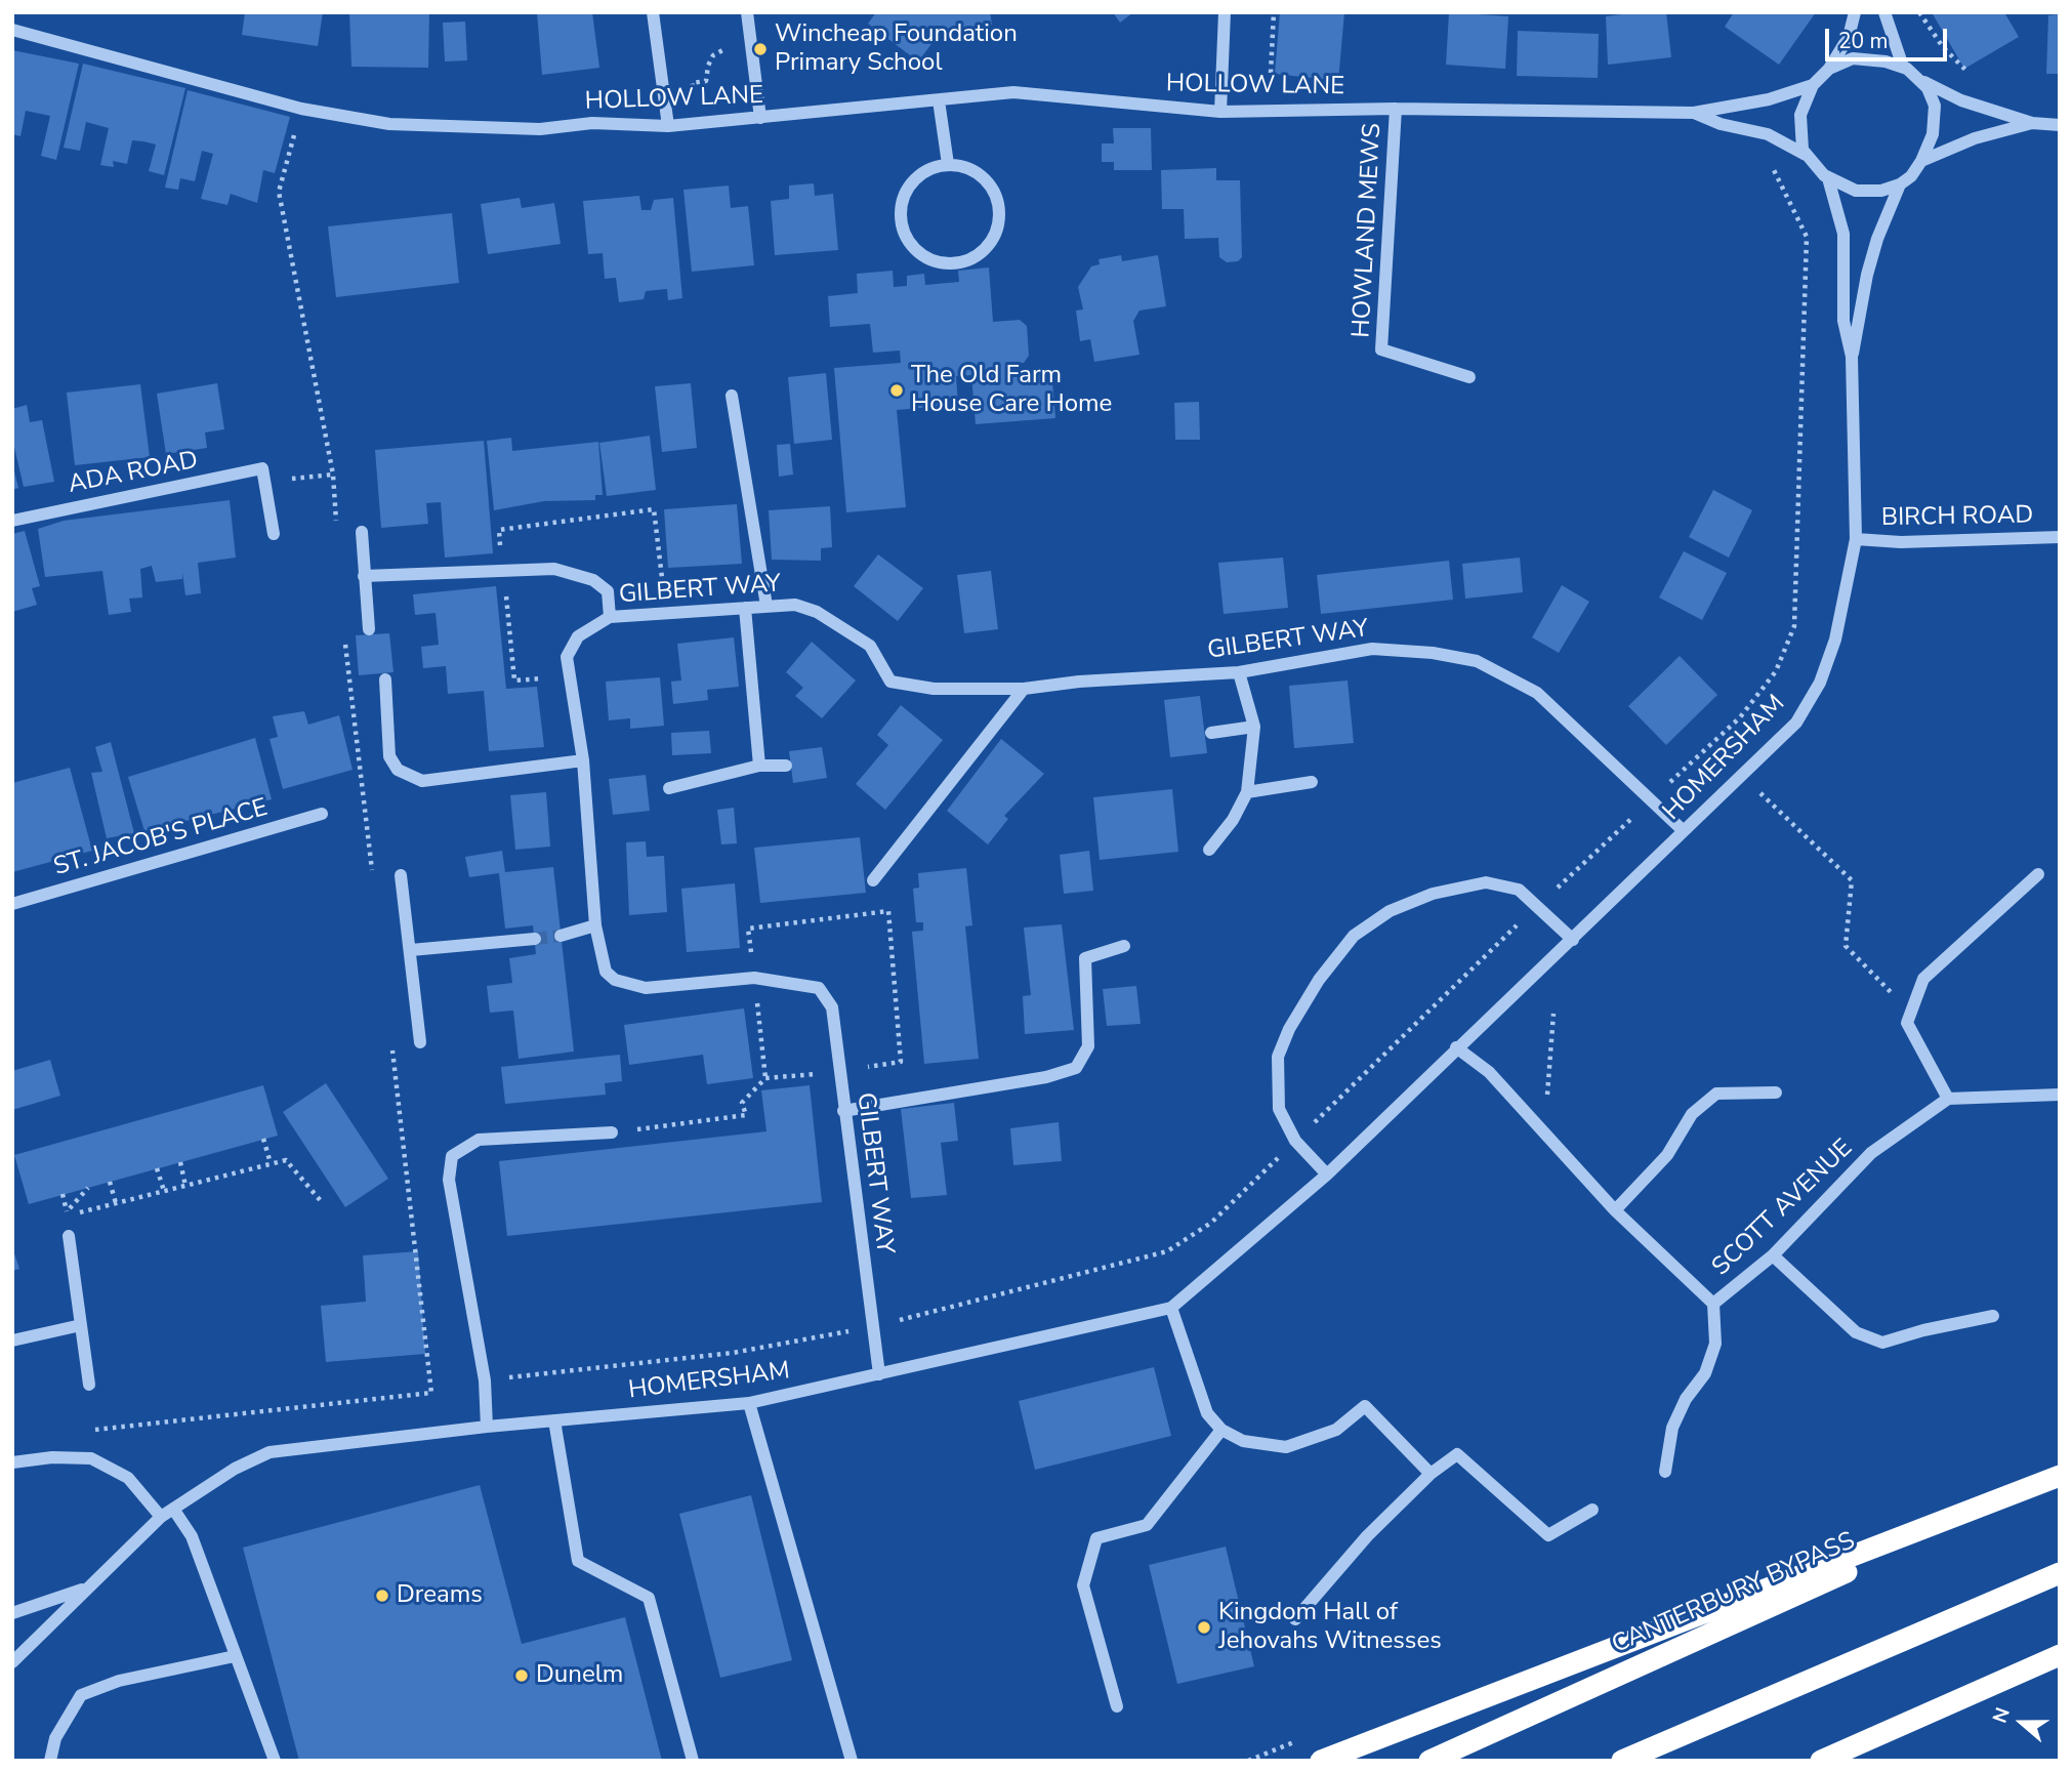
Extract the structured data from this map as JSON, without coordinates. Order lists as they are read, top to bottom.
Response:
{
  "streets": {
    "highway": ["CANTERBURY BYPASS"],
    "street": [
      "HOLLOW LANE",
      "HOWLAND MEWS",
      "ADA ROAD",
      "BIRCH ROAD",
      "GILBERT WAY",
      "HOMERSHAM",
      "ST. JACOB'S PLACE",
      "SCOTT AVENUE"
    ]
  },
  "crossings": [
    ["HOLLOW LANE", "HOWLAND MEWS"],
    ["HOLLOW LANE", "HOMERSHAM"],
    ["BIRCH ROAD", "HOMERSHAM"],
    ["GILBERT WAY", "HOMERSHAM"],
    ["HOMERSHAM", "SCOTT AVENUE"]
  ],
  "places": [
    "Wincheap Foundation Primary School",
    "The Old Farm House Care Home",
    "Dreams",
    "Kingdom Hall of Jehovahs Witnesses",
    "Dunelm"
  ],
  "scale_bar": "20 m",
  "north": "left"
}
